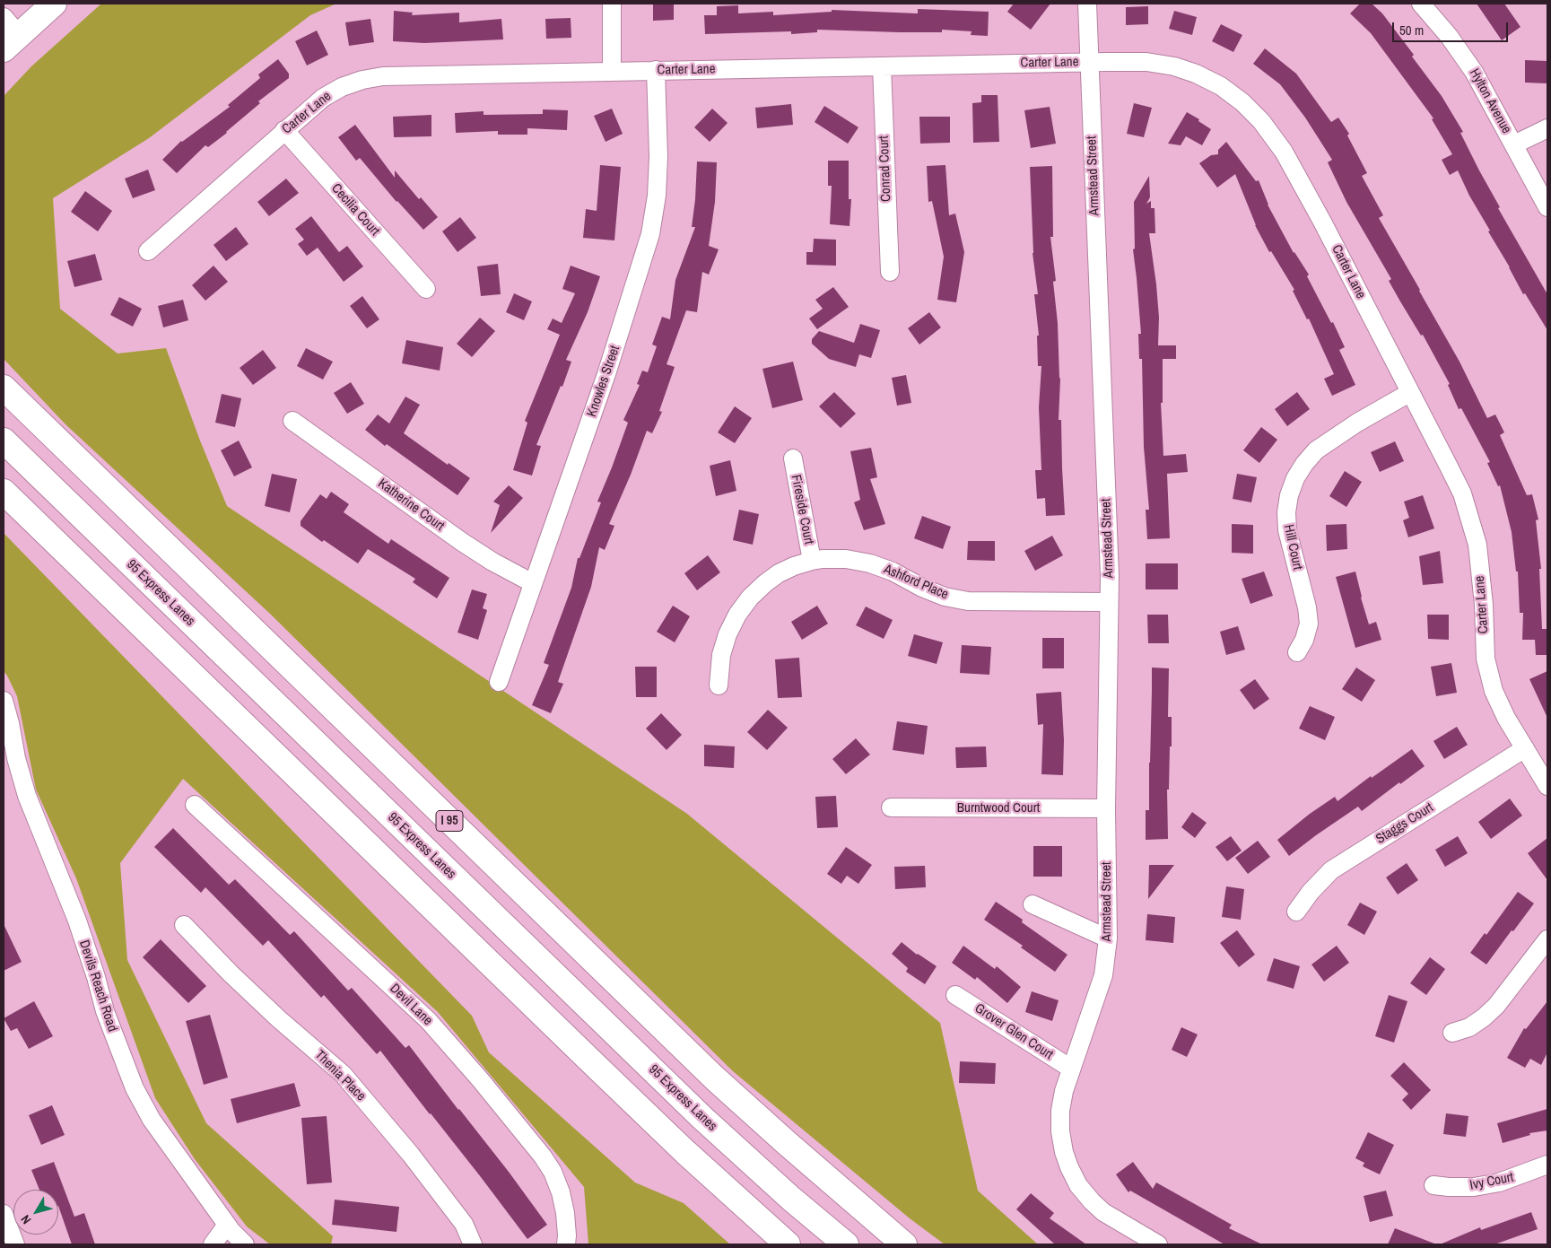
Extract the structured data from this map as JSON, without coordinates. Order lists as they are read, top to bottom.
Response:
{
  "streets": {
    "main road": ["95 Express Lanes", "I 95"],
    "street": [
      "Carter Lane",
      "Hylton Avenue",
      "Conrad Court",
      "Armstead Street",
      "Cecilia Court",
      "Knowles Street",
      "Katherine Court",
      "Fireside Court",
      "Hill Court",
      "Ashford Place",
      "Burntwood Court",
      "Staggs Court",
      "Devils Reach Road",
      "Devil Lane",
      "Grover Glen Court",
      "Thenia Place",
      "Ivy Court"
    ]
  },
  "crossings": [
    ["Carter Lane", "Conrad Court"],
    ["Carter Lane", "Armstead Street"],
    ["Carter Lane", "Cecilia Court"],
    ["Carter Lane", "Knowles Street"],
    ["Carter Lane", "Hill Court"],
    ["Carter Lane", "Staggs Court"],
    ["Armstead Street", "Ashford Place"],
    ["Armstead Street", "Burntwood Court"],
    ["Armstead Street", "Grover Glen Court"],
    ["Knowles Street", "Katherine Court"],
    ["Fireside Court", "Ashford Place"]
  ],
  "scale_bar": "50 m",
  "north": "bottom left"
}
